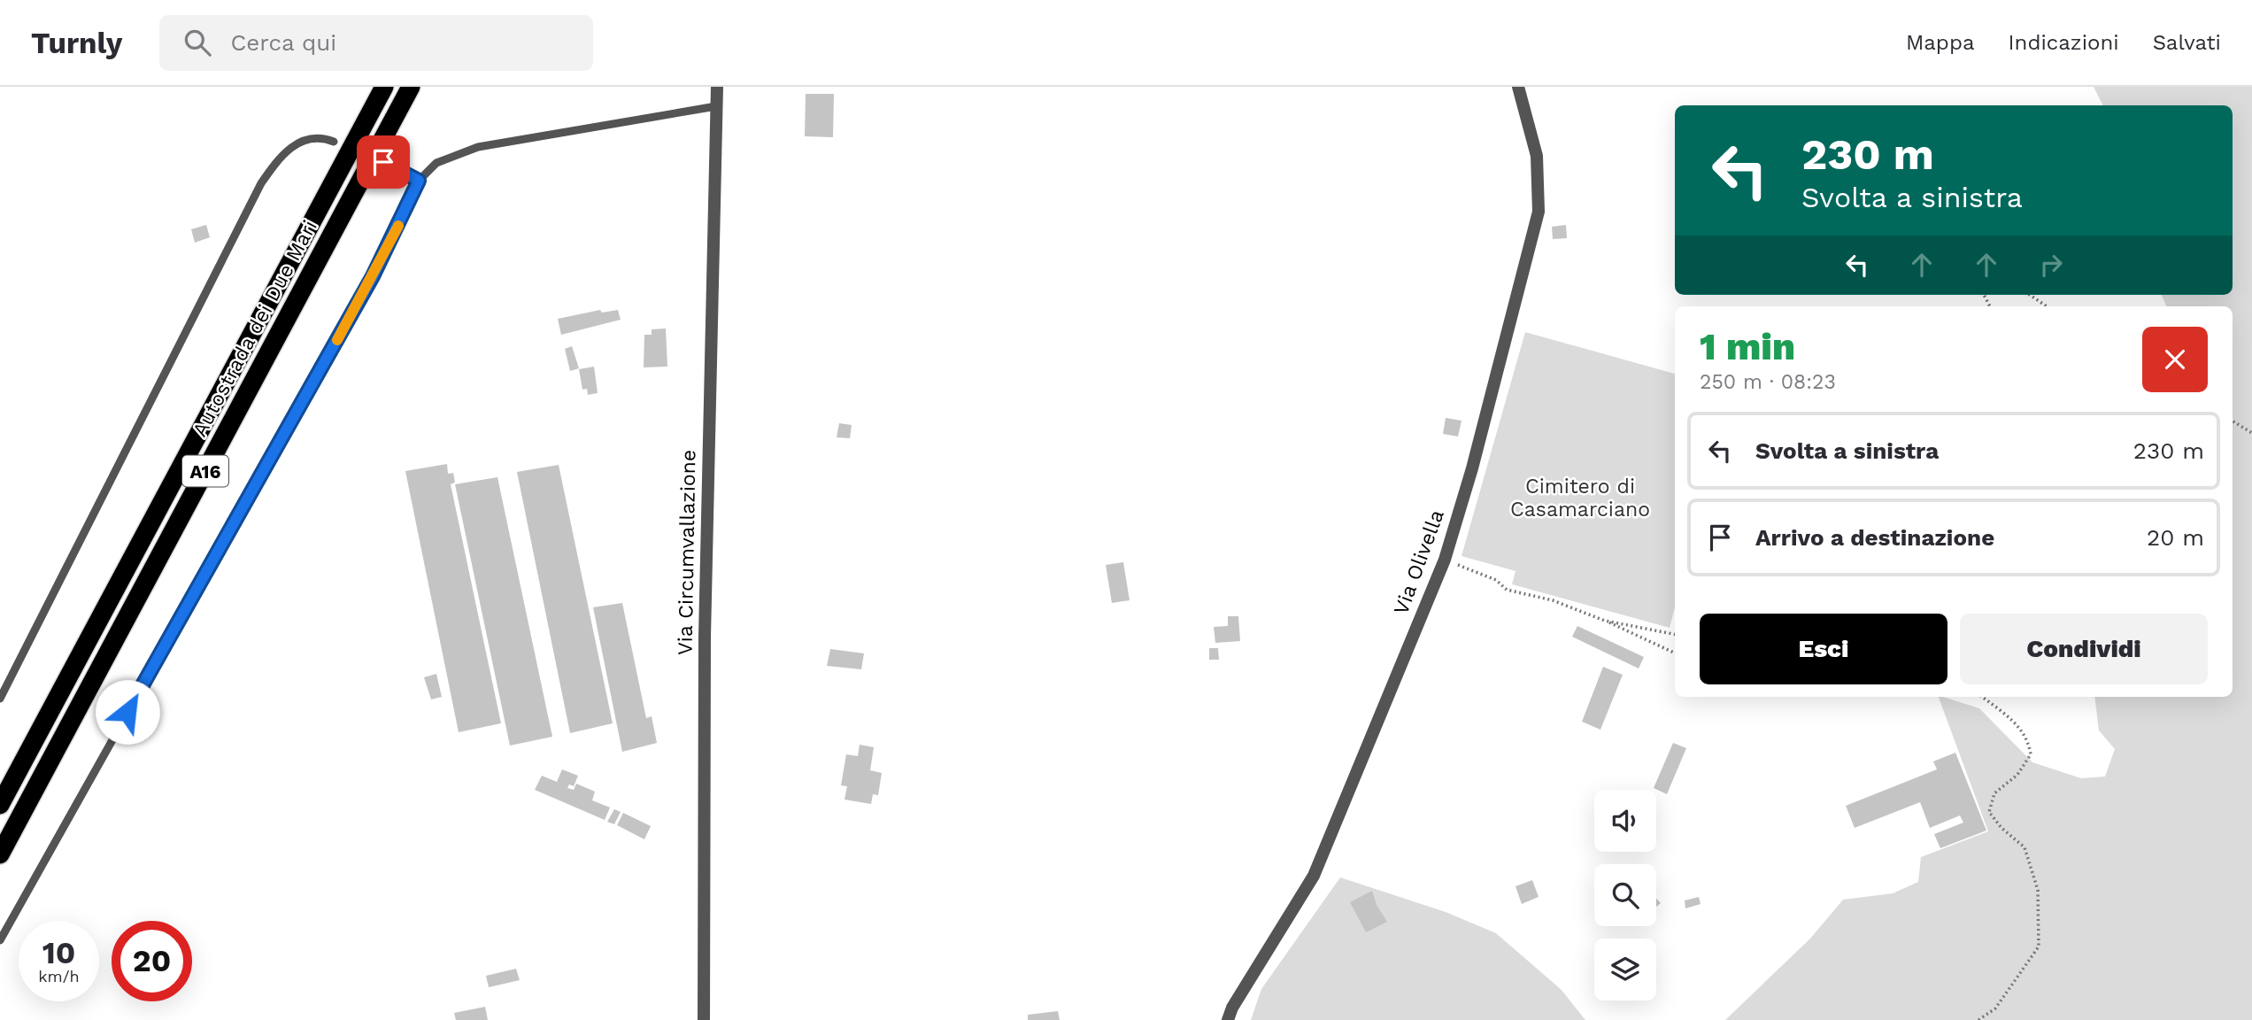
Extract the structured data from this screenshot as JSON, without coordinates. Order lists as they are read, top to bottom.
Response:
{
  "streets": {
    "highway": ["Autostrada dei Due Mari", "A16"],
    "street": ["Via Circumvallazione", "Via Olivella"]
  },
  "parks": ["Cimitero di Casamarciano"],
  "page": {
    "header": "Turnly",
    "search": "Cerca qui",
    "nav": ["Mappa", "Indicazioni", "Salvati"],
    "turn": ["230 m", "Svolta a sinistra"],
    "heading": ["1 min", "250 m · 08:23"],
    "list": [
      {
        "name": "Svolta a sinistra",
        "value": "230 m"
      },
      {
        "name": "Arrivo a destinazione",
        "value": "20 m"
      }
    ],
    "buttons": ["Esci", "Condividi"],
    "speed": "10 km/h",
    "limit": "20"
  }
}
